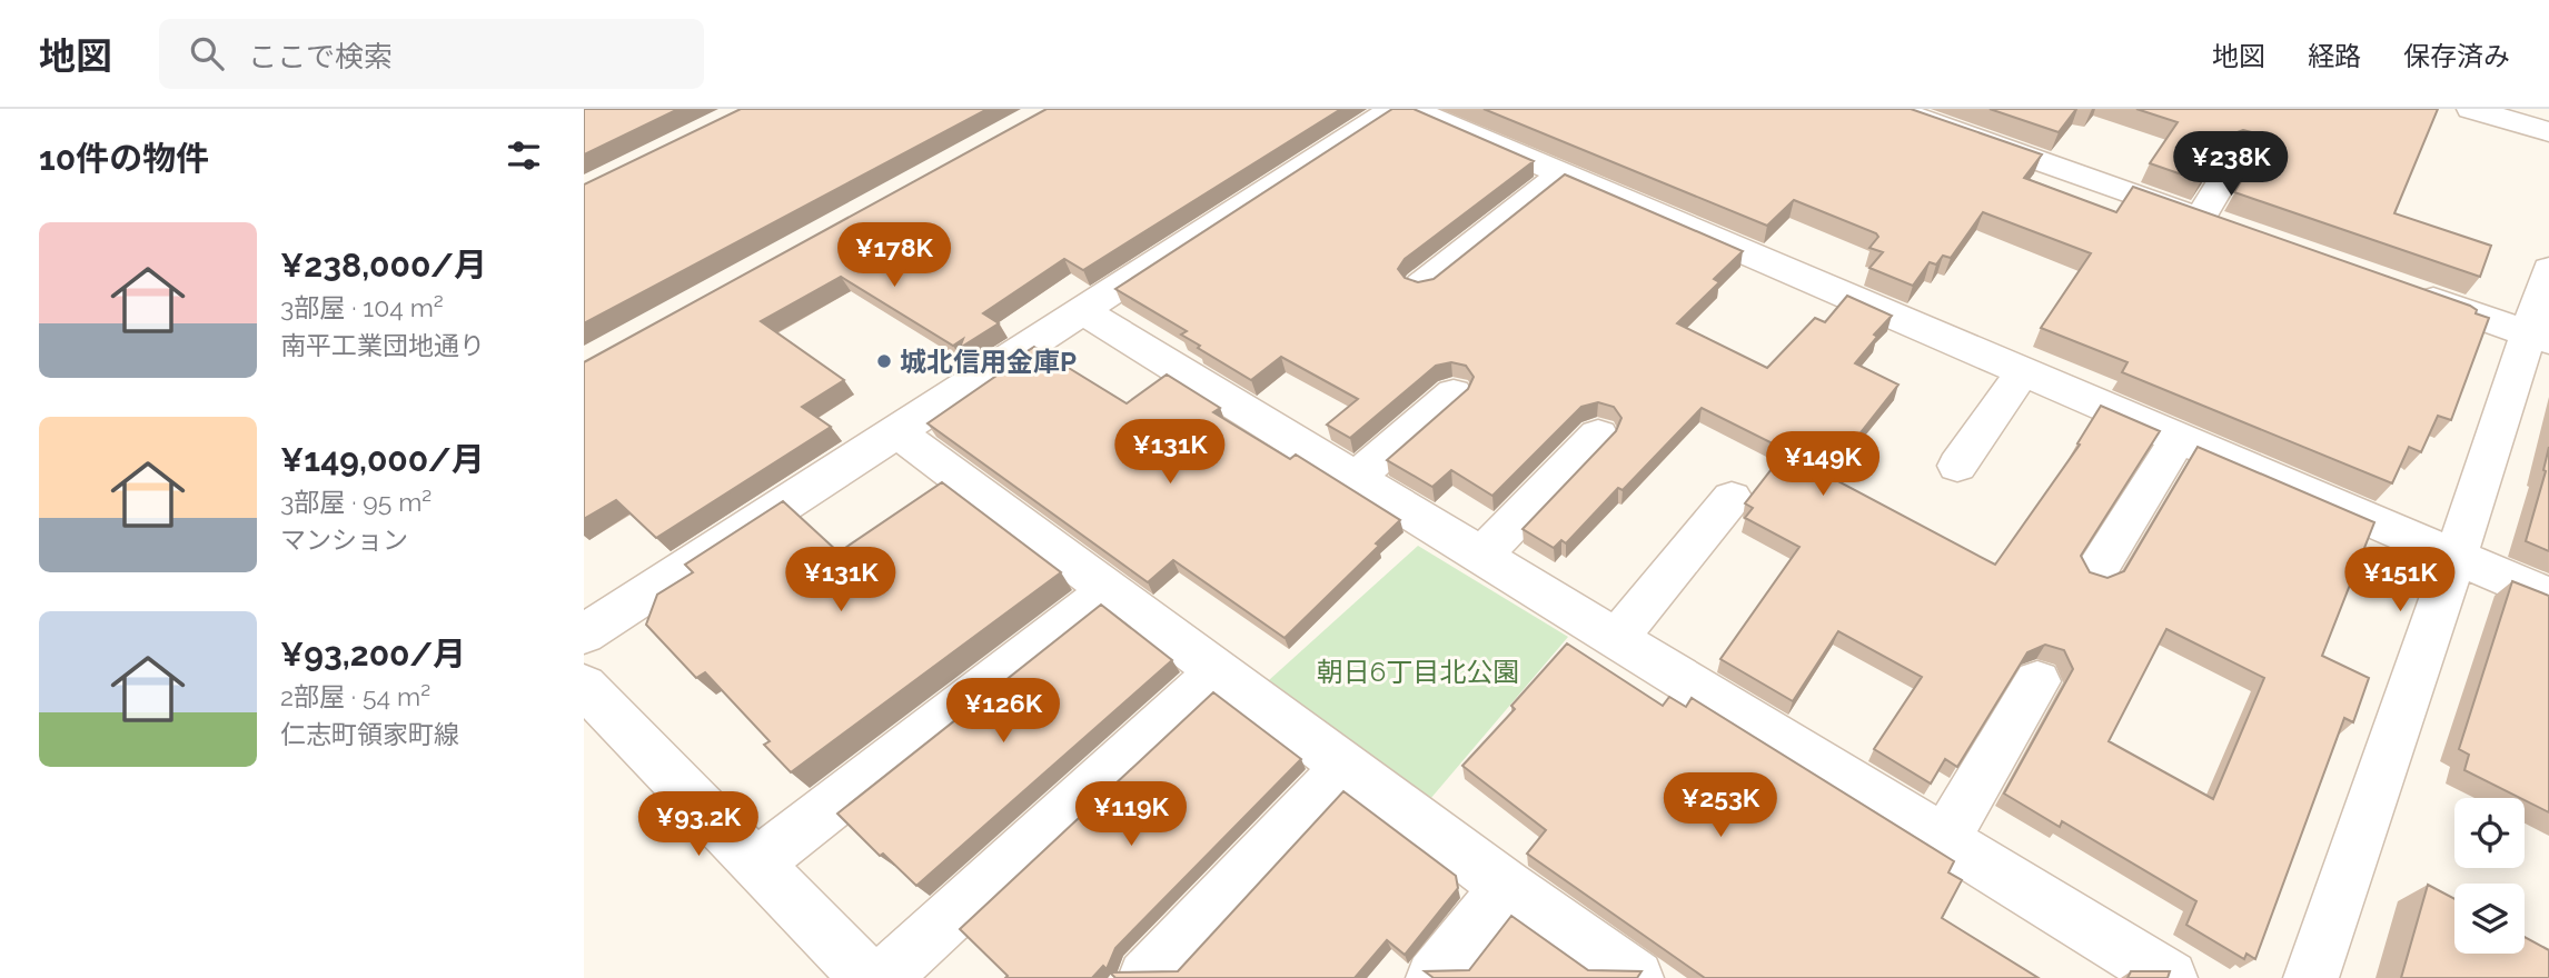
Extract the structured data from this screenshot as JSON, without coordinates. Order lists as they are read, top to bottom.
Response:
{
  "parks": ["朝日6丁目北公園"],
  "places": ["城北信用金庫P"],
  "page": {
    "header": "地図",
    "search": "ここで検索",
    "nav": ["地図", "経路", "保存済み"],
    "heading": "10件の物件",
    "price": [
      "¥238K",
      "¥178K",
      "¥131K",
      "¥149K",
      "¥131K",
      "¥151K",
      "¥126K",
      "¥253K",
      "¥119K",
      "¥93.2K"
    ],
    "list": [
      {
        "name": "¥238,000/月",
        "note": "3部屋 · 104 m² · 南平工業団地通り"
      },
      {
        "name": "¥149,000/月",
        "note": "3部屋 · 95 m² · マンション"
      },
      {
        "name": "¥93,200/月",
        "note": "2部屋 · 54 m² · 仁志町領家町線"
      }
    ]
  }
}
